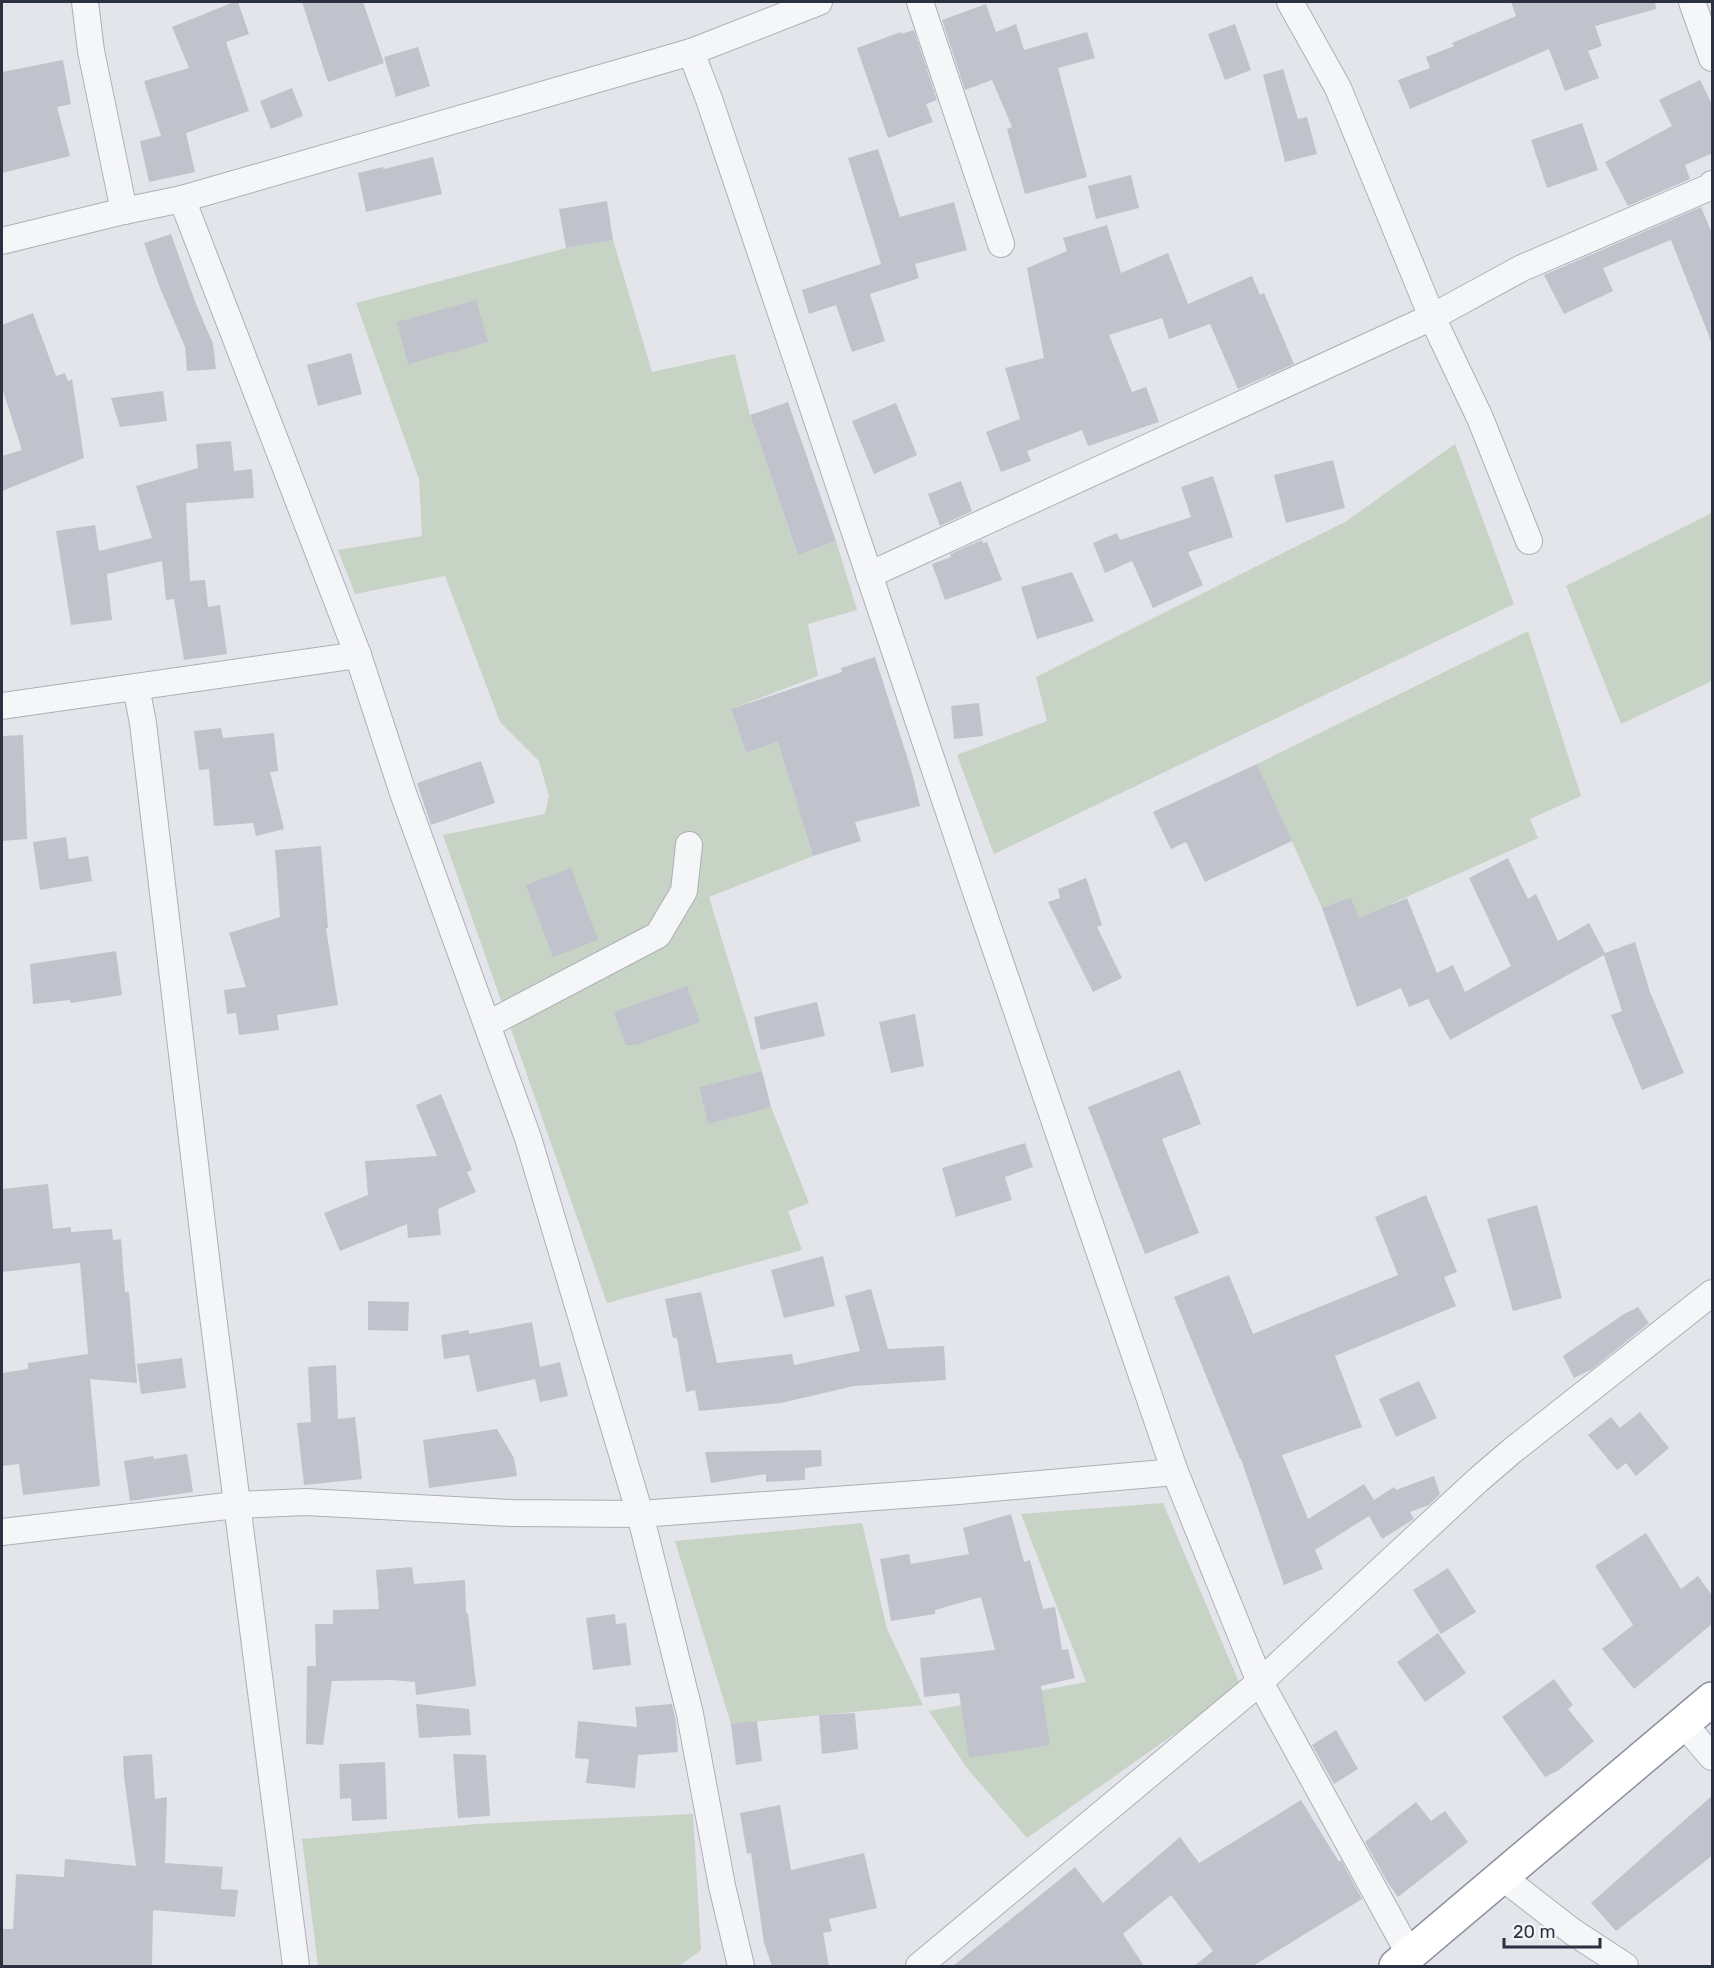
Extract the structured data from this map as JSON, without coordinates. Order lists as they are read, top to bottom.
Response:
{
  "scale_bar": "20 m"
}
